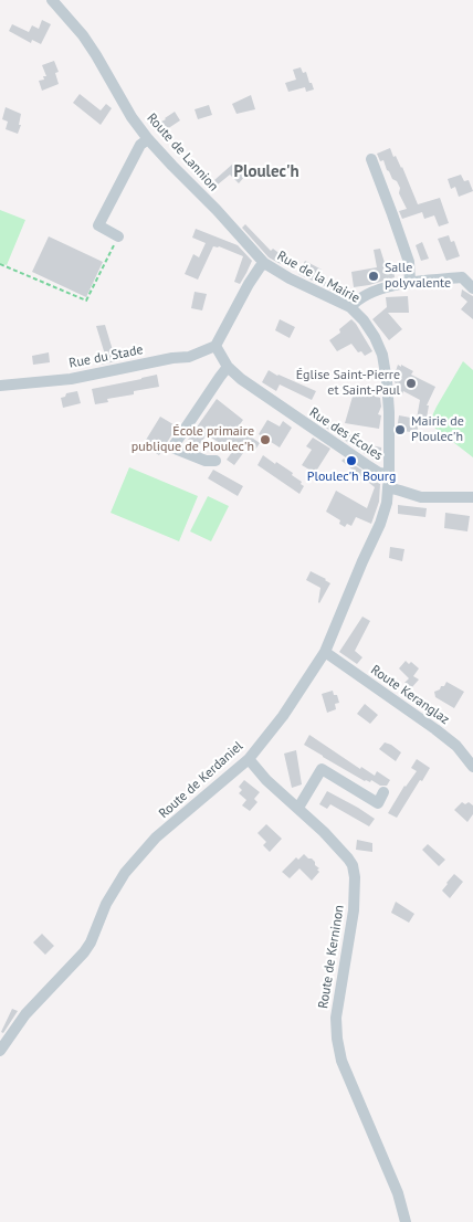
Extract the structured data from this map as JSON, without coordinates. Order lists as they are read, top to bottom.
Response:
{
  "streets": {
    "street": [
      "Route de Lannion",
      "Rue de la Mairie",
      "Rue du Stade",
      "Rue des Écoles",
      "Route Keranglaz",
      "Route de Kerdaniel",
      "Route de Kerninon"
    ]
  },
  "crossings": [
    ["Route de Lannion", "Rue de la Mairie"],
    ["Rue de la Mairie", "Rue des Écoles"],
    ["Rue de la Mairie", "Route de Kerdaniel"],
    ["Rue du Stade", "Rue des Écoles"],
    ["Rue des Écoles", "Route de Kerdaniel"],
    ["Route Keranglaz", "Route de Kerdaniel"],
    ["Route de Kerdaniel", "Route de Kerninon"]
  ],
  "districts": ["Ploulec'h"],
  "places": [
    "Salle polyvalente",
    "Église Saint-Pierre et Saint-Paul",
    "Mairie de Ploulec'h",
    "École primaire publique de Ploulec'h",
    "Ploulec'h Bourg"
  ]
}
